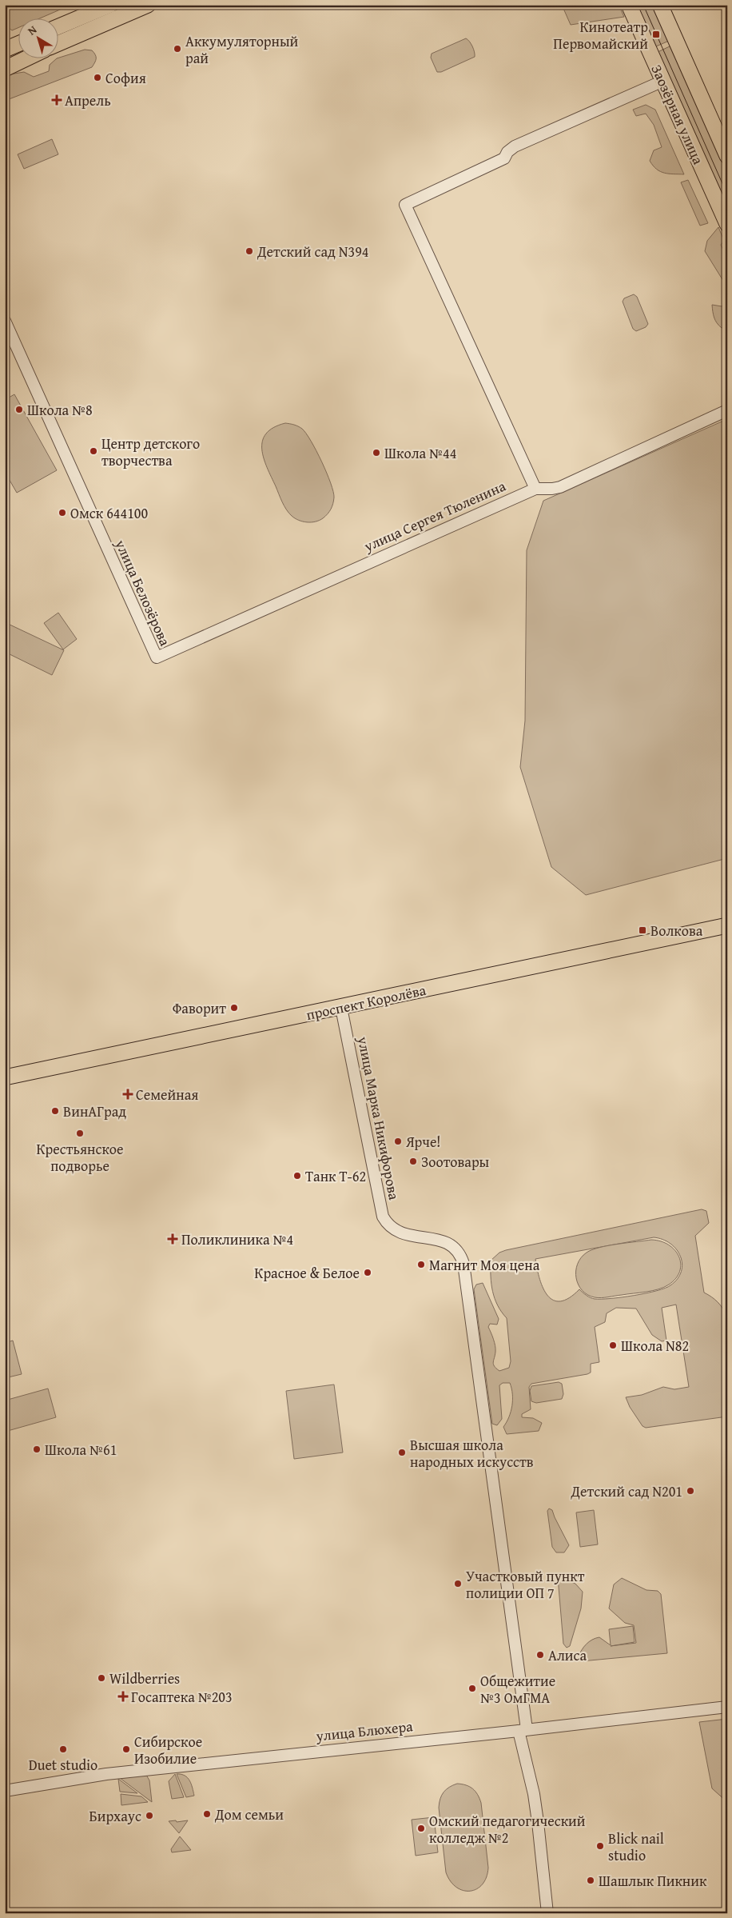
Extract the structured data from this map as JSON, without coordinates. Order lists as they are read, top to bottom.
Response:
{
  "streets": {
    "main road": ["Заозёрная улица", "проспект Королёва"],
    "street": [
      "улица Сергея Тюленина",
      "улица Белозёрова",
      "улица Марка Никифорова",
      "улица Блюхера"
    ]
  },
  "crossings": [
    ["улица Сергея Тюленина", "улица Белозёрова"],
    ["проспект Королёва", "улица Марка Никифорова"],
    ["улица Марка Никифорова", "улица Блюхера"]
  ],
  "places": {
    "transit": ["Кинотеатр Первомайский", "Волкова"],
    "other": [
      "Аккумуляторный рай",
      "София",
      "Детский сад N394",
      "Школа №8",
      "Центр детского творчества",
      "Школа №44",
      "Омск 644100",
      "Фаворит",
      "ВинАГрад",
      "Крестьянское подворье",
      "Ярче!",
      "Зоотовары",
      "Танк Т-62",
      "Магнит Моя цена",
      "Красное & Белое",
      "Школа N82",
      "Школа №61",
      "Высшая школа народных искусств",
      "Детский сад N201",
      "Участковый пункт полиции ОП 7",
      "Алиса",
      "Wildberries",
      "Общежитие №3 ОмГМА",
      "Duet studio",
      "Сибирское Изобилие",
      "Дом семьи",
      "Бирхаус",
      "Омский педагогический колледж №2",
      "Blick nail studio",
      "Шашлык Пикник"
    ],
    "health": [
      "Апрель",
      "Семейная",
      "Поликлиника №4",
      "Госаптека №203"
    ]
  },
  "north": "top left"
}
